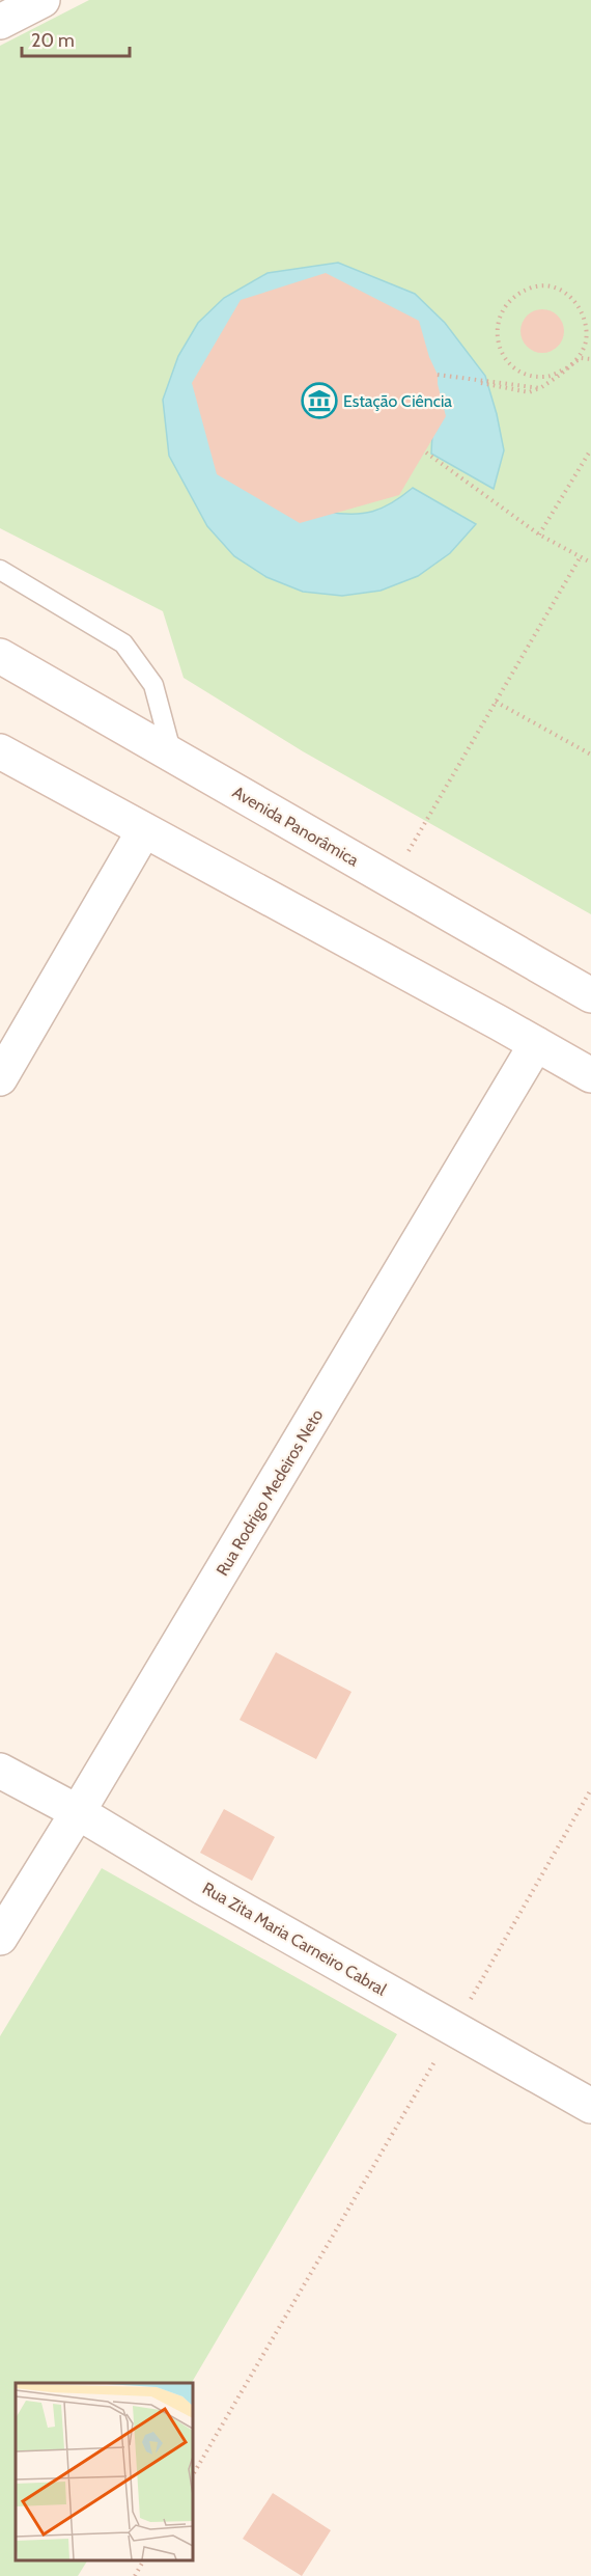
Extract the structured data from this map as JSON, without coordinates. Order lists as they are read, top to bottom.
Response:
{
  "streets": {
    "street": ["Avenida Panorâmica", "Rua Rodrigo Medeiros Neto", "Rua Zita Maria Carneiro Cabral"]
  },
  "crossings": [
    ["Rua Rodrigo Medeiros Neto", "Rua Zita Maria Carneiro Cabral"]
  ],
  "places": {
    "museum": ["Estação Ciência"]
  },
  "scale_bar": "20 m"
}
